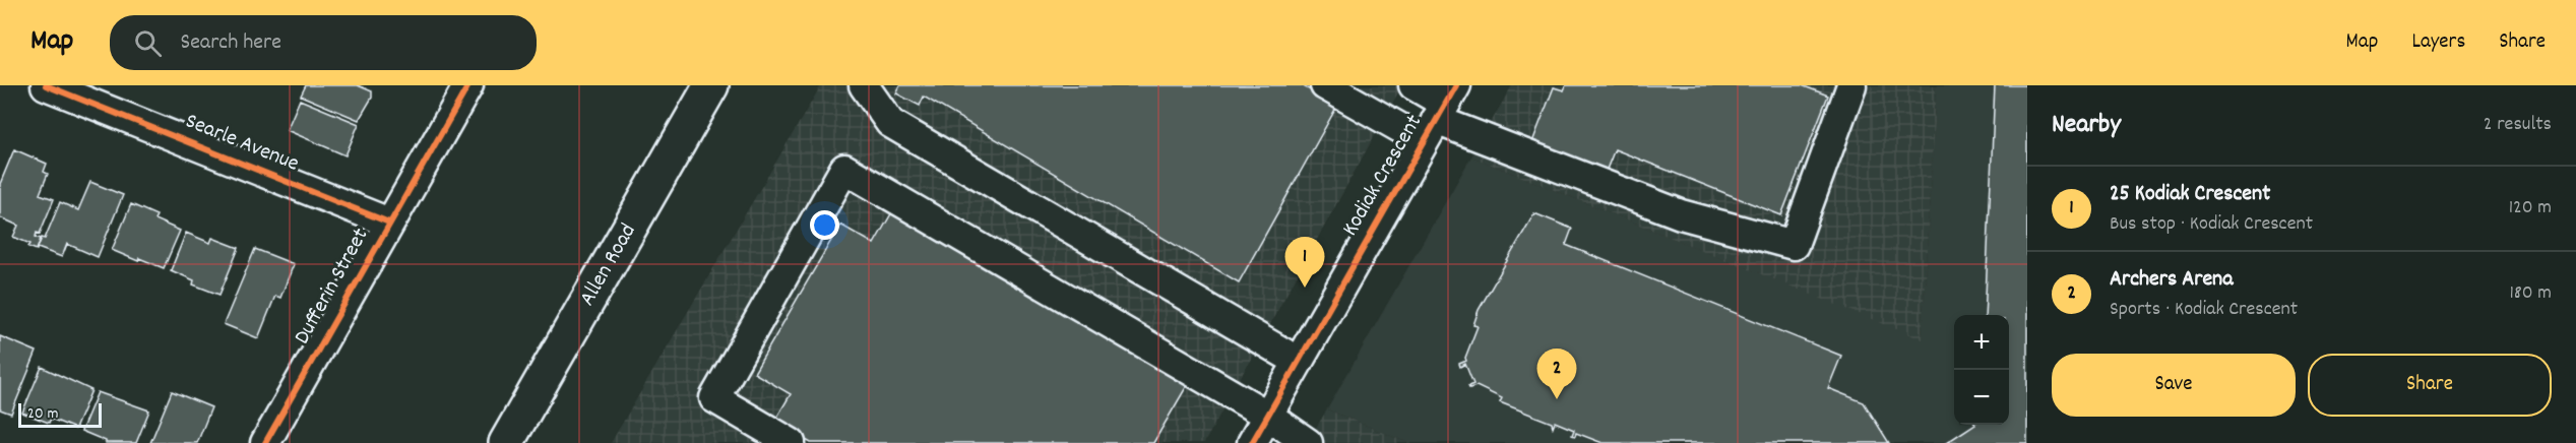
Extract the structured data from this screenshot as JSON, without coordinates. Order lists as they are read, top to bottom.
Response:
{
  "streets": {
    "main road": ["Allen Road"],
    "street": ["Searle Avenue", "Kodiak Crescent", "Dufferin Street"]
  },
  "crossings": [
    ["Searle Avenue", "Dufferin Street"]
  ],
  "scale_bar": "20 m",
  "page": {
    "header": "Map",
    "search": "Search here",
    "nav": ["Map", "Layers", "Share"],
    "heading": ["Nearby", "2 results"],
    "list": [
      {
        "mark": "1",
        "name": "25 Kodiak Crescent",
        "note": "Bus stop · Kodiak Crescent",
        "value": "120 m"
      },
      {
        "mark": "2",
        "name": "Archers Arena",
        "note": "Sports · Kodiak Crescent",
        "value": "180 m"
      }
    ],
    "pins": ["1", "2"],
    "map_buttons": ["+", "−"],
    "buttons": ["Save", "Share"],
    "scale": "20 m"
  }
}
